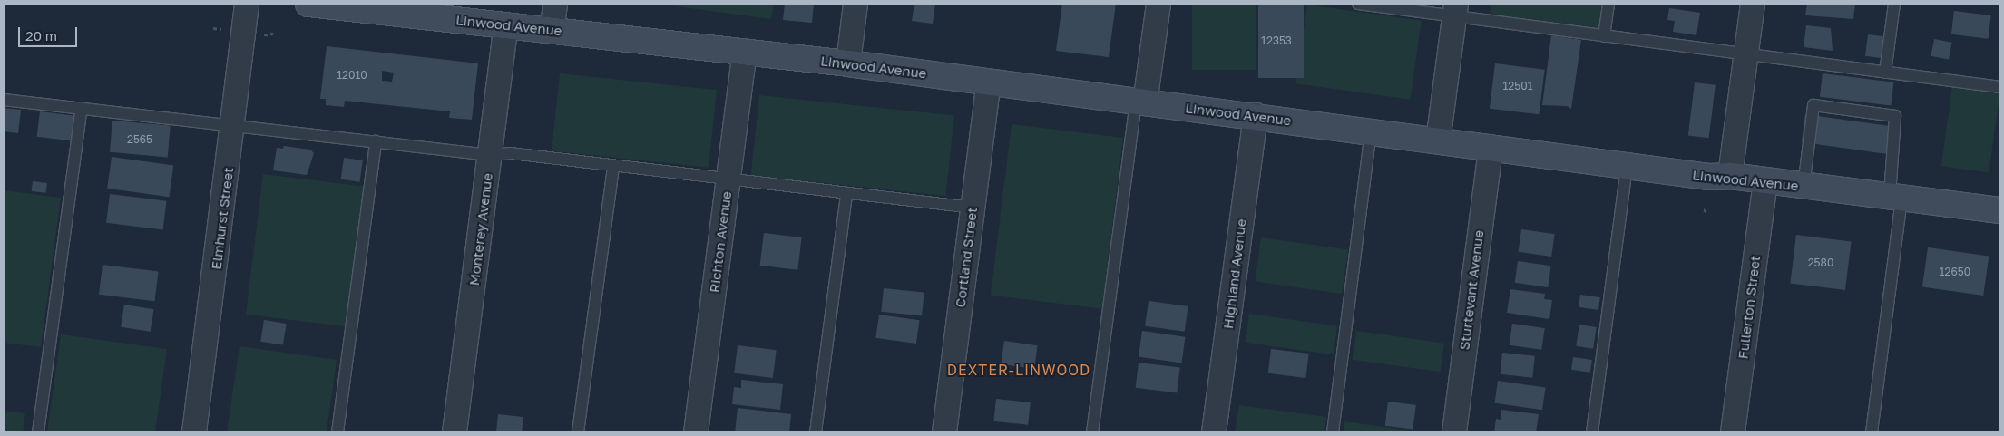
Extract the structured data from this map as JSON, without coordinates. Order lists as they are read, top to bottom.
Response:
{
  "streets": {
    "street": [
      "Linwood Avenue",
      "Elmhurst Street",
      "Monterey Avenue",
      "Richton Avenue",
      "Cortland Street",
      "Highland Avenue",
      "Sturtevant Avenue",
      "Fullerton Street"
    ]
  },
  "crossings": [
    ["Linwood Avenue", "Monterey Avenue"],
    ["Linwood Avenue", "Richton Avenue"],
    ["Linwood Avenue", "Cortland Street"],
    ["Linwood Avenue", "Highland Avenue"],
    ["Linwood Avenue", "Sturtevant Avenue"],
    ["Linwood Avenue", "Fullerton Street"]
  ],
  "districts": ["DEXTER-LINWOOD"],
  "house_numbers": [
    "12353",
    "12010",
    "12501",
    "2565",
    "2580",
    "12650"
  ],
  "scale_bar": "20 m"
}
